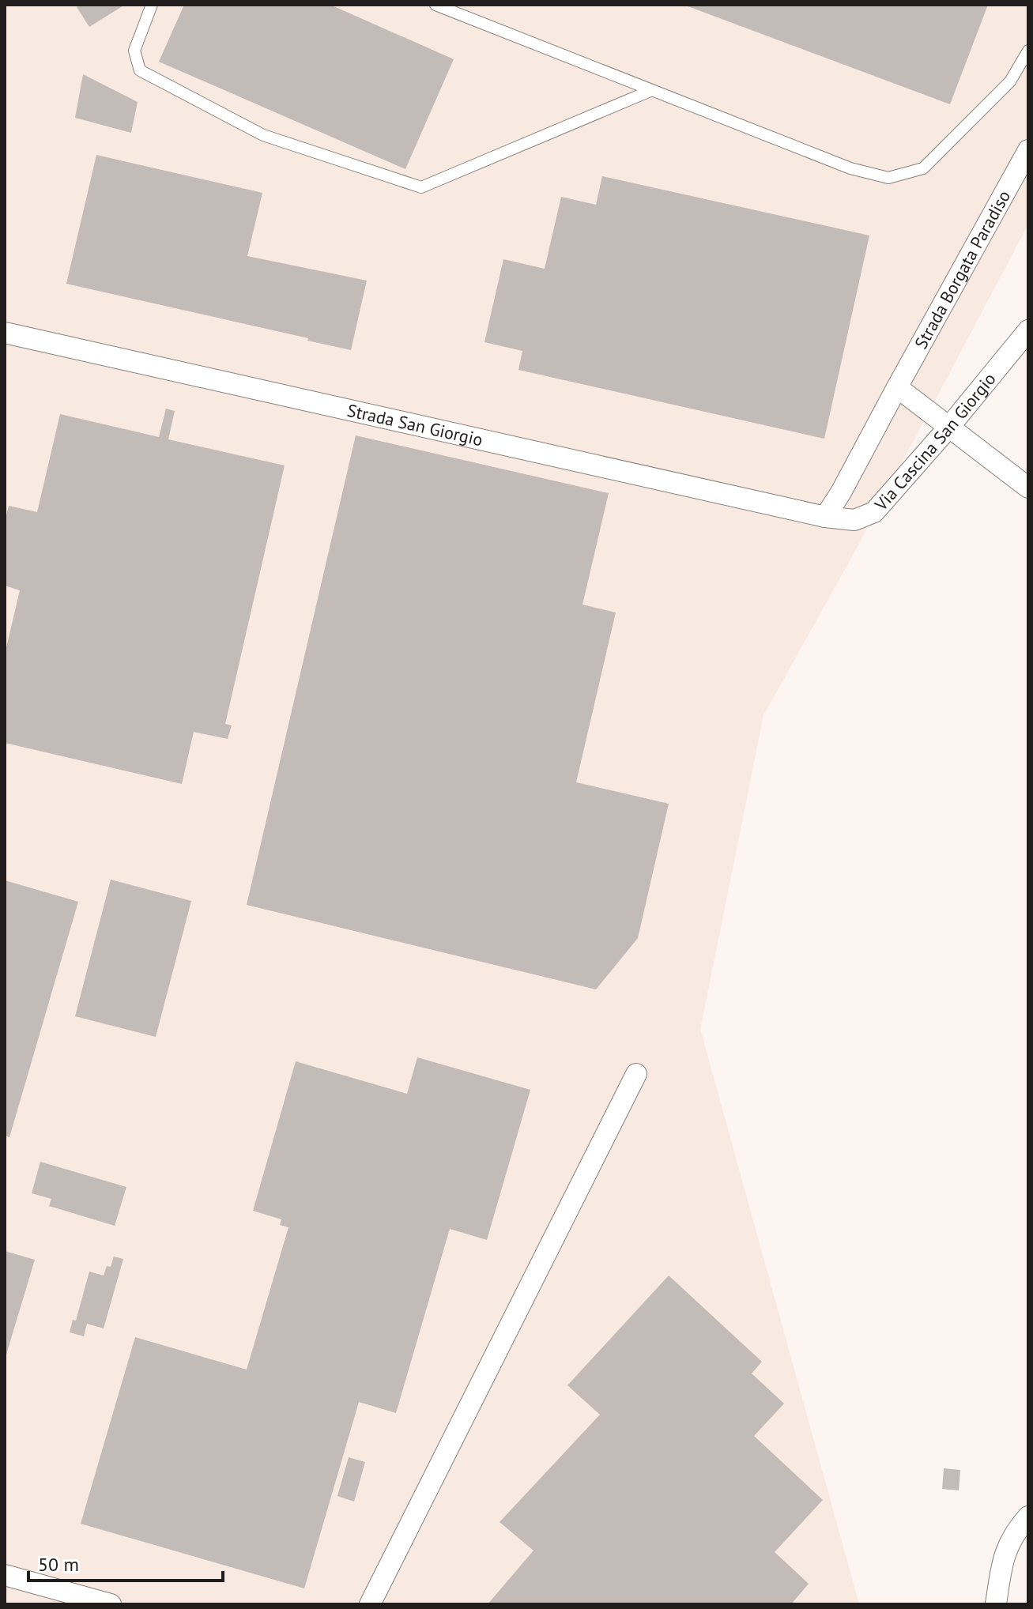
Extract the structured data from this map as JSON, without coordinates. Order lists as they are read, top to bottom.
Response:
{
  "streets": {
    "street": ["Strada Borgata Paradiso", "Strada San Giorgio", "Via Cascina San Giorgio"]
  },
  "crossings": [
    ["Strada Borgata Paradiso", "Strada San Giorgio"],
    ["Strada Borgata Paradiso", "Via Cascina San Giorgio"],
    ["Strada San Giorgio", "Via Cascina San Giorgio"]
  ],
  "scale_bar": "50 m"
}
